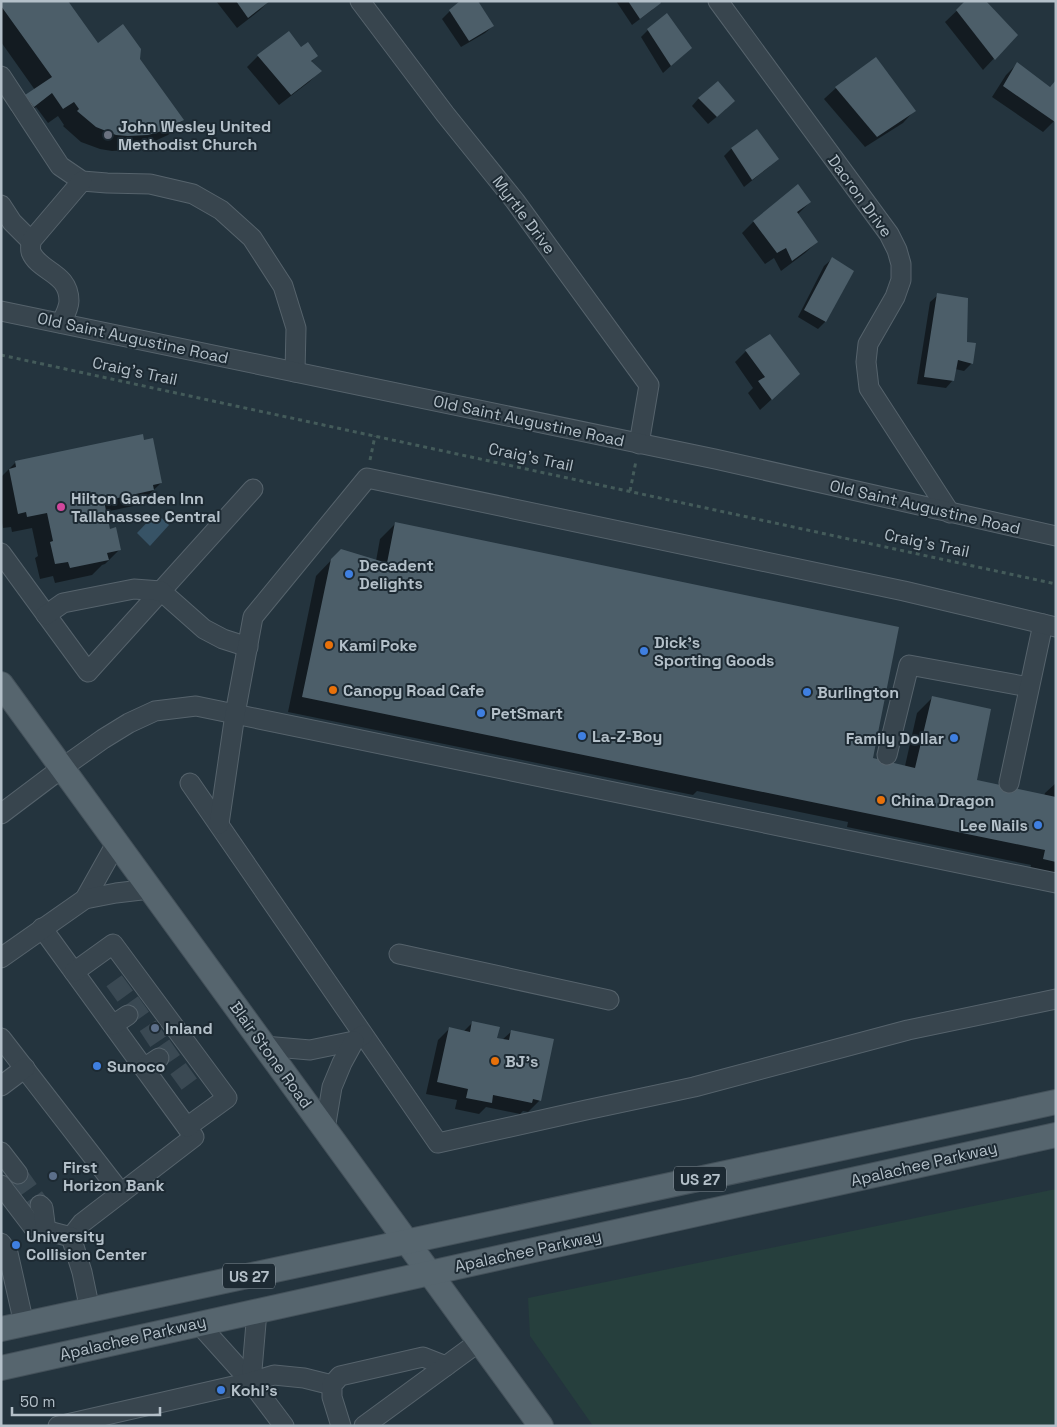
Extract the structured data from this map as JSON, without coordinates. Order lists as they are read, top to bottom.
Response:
{
  "streets": {
    "main road": ["Blair Stone Road", "Apalachee Parkway", "US 27"],
    "street": ["Dacron Drive", "Myrtle Drive", "Old Saint Augustine Road"],
    "path": ["Craig's Trail"]
  },
  "crossings": [
    ["Dacron Drive", "Old Saint Augustine Road"],
    ["Myrtle Drive", "Old Saint Augustine Road"],
    ["Blair Stone Road", "Apalachee Parkway"]
  ],
  "places": [
    "John Wesley United Methodist Church",
    "Hilton Garden Inn Tallahassee Central",
    "Decadent Delights",
    "Kami Poke",
    "Dick's Sporting Goods",
    "Canopy Road Cafe",
    "Burlington",
    "PetSmart",
    "La-Z-Boy",
    "Family Dollar",
    "China Dragon",
    "Lee Nails",
    "Inland",
    "BJ's",
    "Sunoco",
    "First Horizon Bank",
    "University Collision Center",
    "Kohl's"
  ],
  "scale_bar": "50 m"
}
